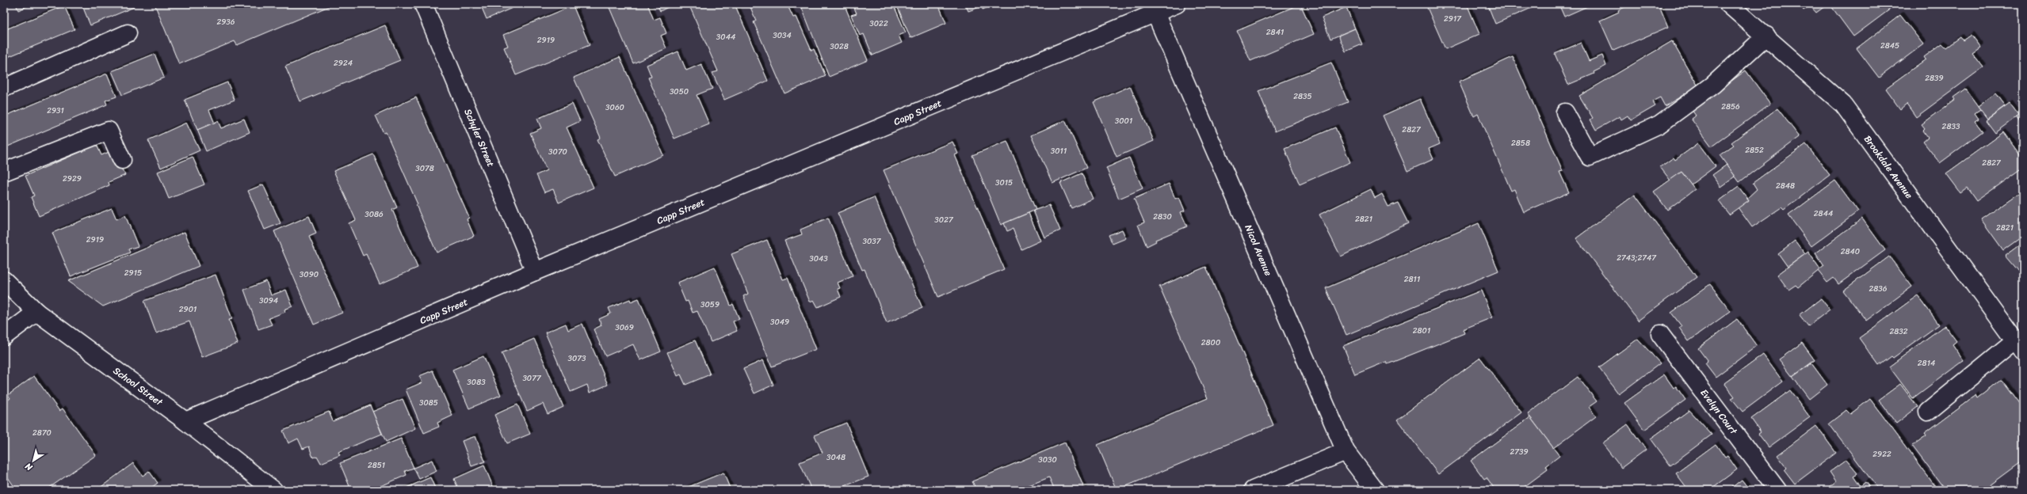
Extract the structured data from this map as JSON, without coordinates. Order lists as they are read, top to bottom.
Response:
{
  "streets": {
    "street": [
      "Capp Street",
      "Schyler Street",
      "Brookdale Avenue",
      "Nicol Avenue",
      "School Street",
      "Evelyn Court"
    ]
  },
  "crossings": [
    ["Capp Street", "Schyler Street"],
    ["Capp Street", "Nicol Avenue"],
    ["Capp Street", "School Street"]
  ],
  "house_numbers": [
    "2917",
    "2936",
    "3022",
    "2841",
    "3034",
    "3044",
    "2919",
    "2845",
    "3028",
    "2924",
    "2839",
    "3050",
    "2835",
    "2856",
    "3060",
    "2931",
    "3001",
    "2833",
    "2827",
    "2858",
    "2852",
    "3011",
    "3070",
    "2827",
    "3078",
    "2929",
    "3015",
    "2848",
    "2844",
    "3086",
    "2830",
    "2821",
    "3027",
    "2821",
    "2919",
    "3037",
    "2840",
    "2743;2747",
    "3043",
    "2915",
    "3090",
    "2811",
    "2836",
    "3094",
    "3059",
    "2901",
    "3049",
    "3069",
    "2801",
    "2832",
    "2800",
    "3073",
    "2814",
    "3077",
    "3083",
    "3085",
    "2870",
    "2739",
    "2922",
    "3048",
    "3030",
    "2851"
  ],
  "north": "bottom left"
}
